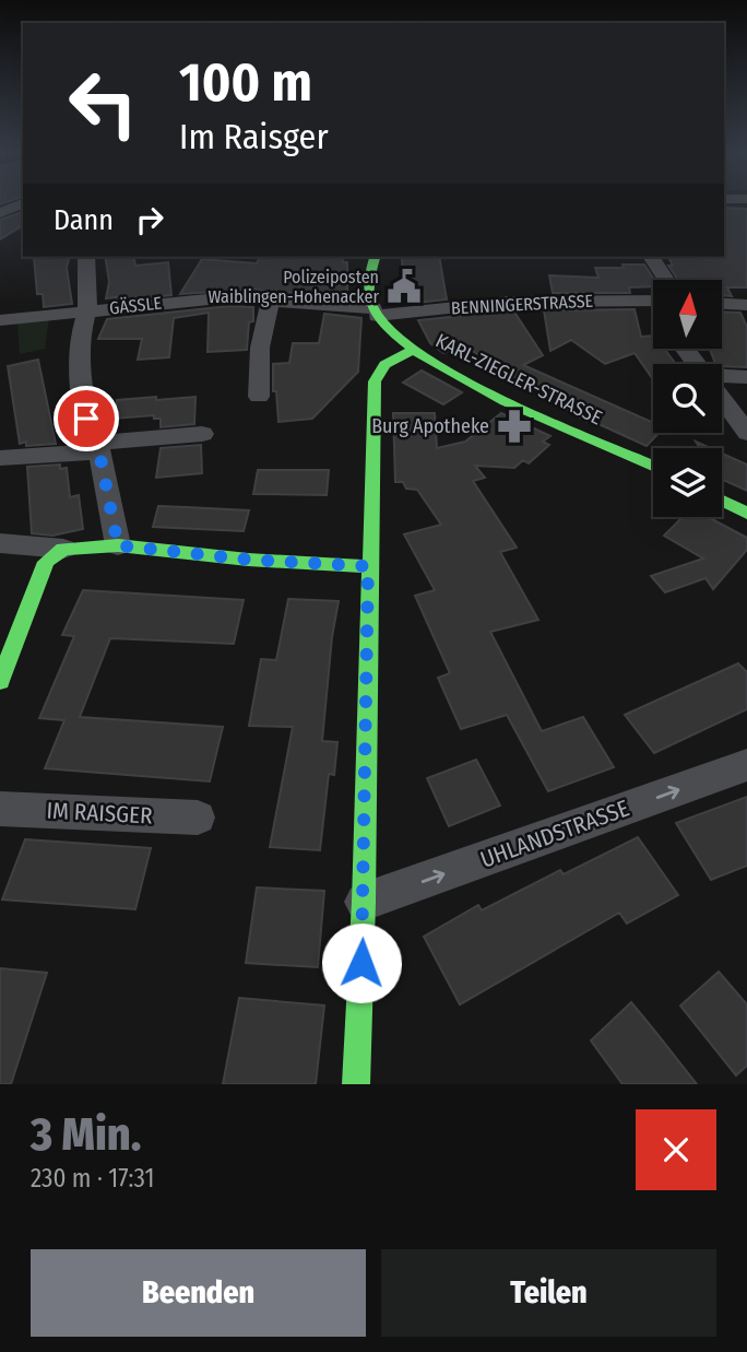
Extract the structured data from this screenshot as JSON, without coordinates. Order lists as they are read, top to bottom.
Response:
{
  "streets": {
    "street": [
      "BENNINGERSTRASSE",
      "GÄSSLE",
      "KARL-ZIEGLER-STRASSE",
      "IM RAISGER",
      "UHLANDSTRASSE"
    ]
  },
  "crossings": [
    ["BENNINGERSTRASSE", "GÄSSLE"],
    ["BENNINGERSTRASSE", "KARL-ZIEGLER-STRASSE"],
    ["GÄSSLE", "KARL-ZIEGLER-STRASSE"]
  ],
  "one_way": ["UHLANDSTRASSE"],
  "places": {
    "public building": ["Polizeiposten Waiblingen-Hohenacker"],
    "pharmacy": ["Burg Apotheke"]
  },
  "north": "top",
  "page": {
    "turn": ["100 m", "Im Raisger"],
    "then": "Dann",
    "heading": ["3 Min.", "230 m · 17:31"],
    "buttons": ["Beenden", "Teilen"]
  }
}
